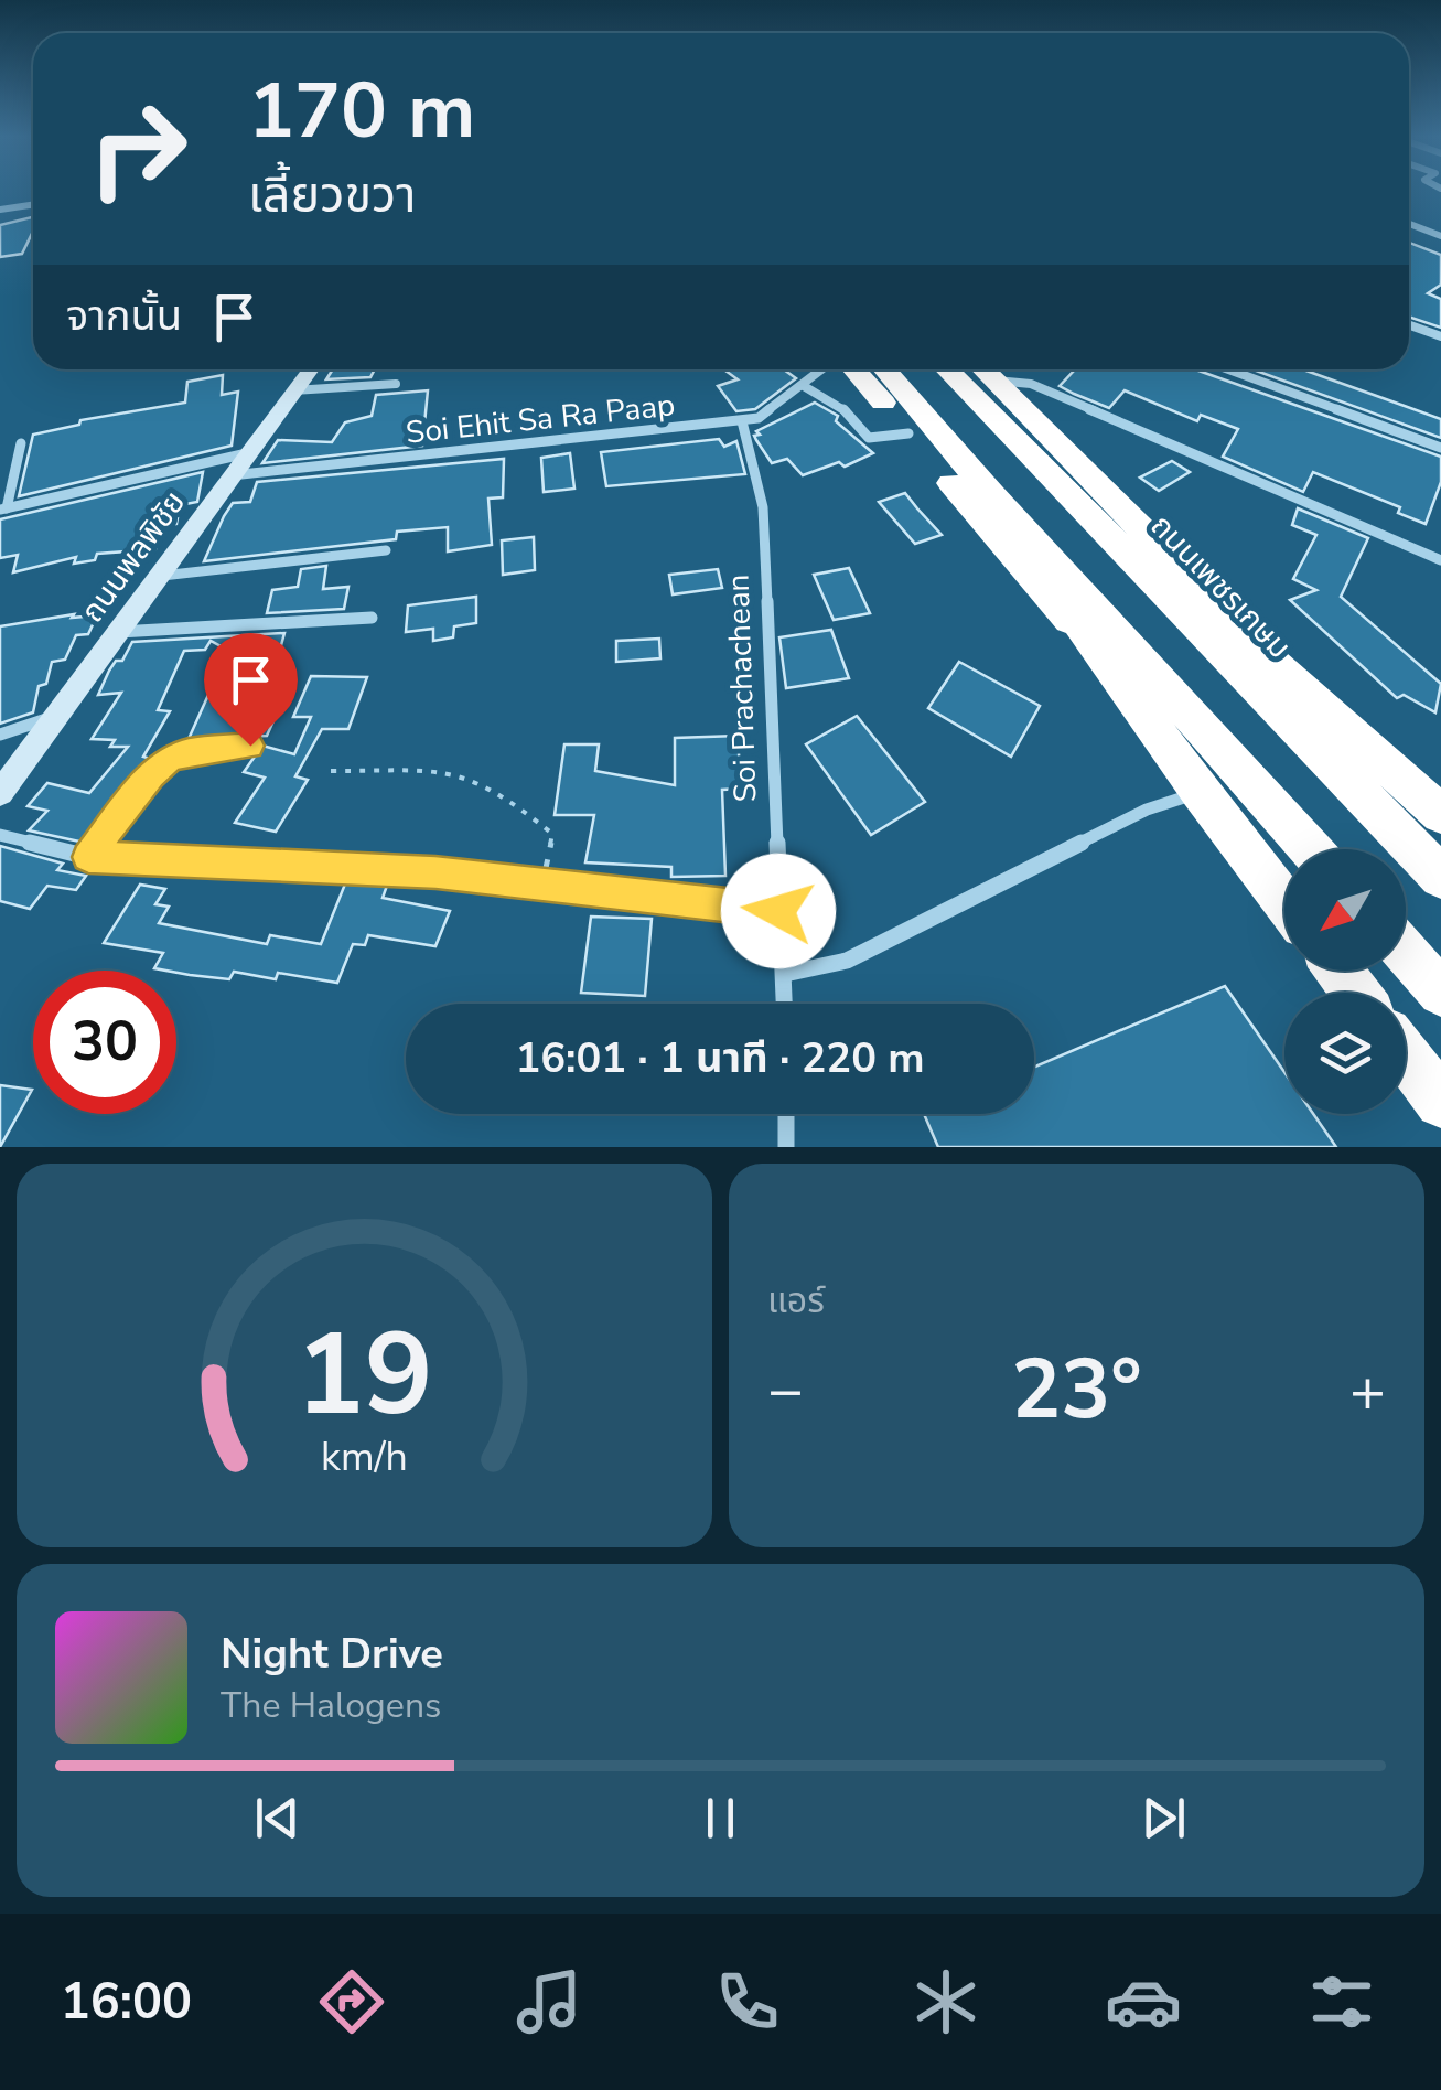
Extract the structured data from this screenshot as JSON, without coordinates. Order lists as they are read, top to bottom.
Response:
{
  "streets": {
    "highway": ["ถนนเพชรเกษม"],
    "street": ["Soi Ehit Sa Ra Paap", "ถนนพลพิชัย", "Soi Prachachean"]
  },
  "crossings": [
    ["Soi Ehit Sa Ra Paap", "ถนนพลพิชัย"],
    ["Soi Ehit Sa Ra Paap", "Soi Prachachean"]
  ],
  "north": "bottom left",
  "page": {
    "turn": ["170 m", "เลี้ยวขวา"],
    "then": "จากนั้น",
    "limit": "30",
    "trip": "16:01 · 1 นาที · 220 m",
    "tile": "แอร์",
    "heat": ["−", "23°", "+"],
    "song": ["Night Drive", "The Halogens"],
    "tabs": "16:00",
    "gauge": ["19", "km/h"]
  }
}
